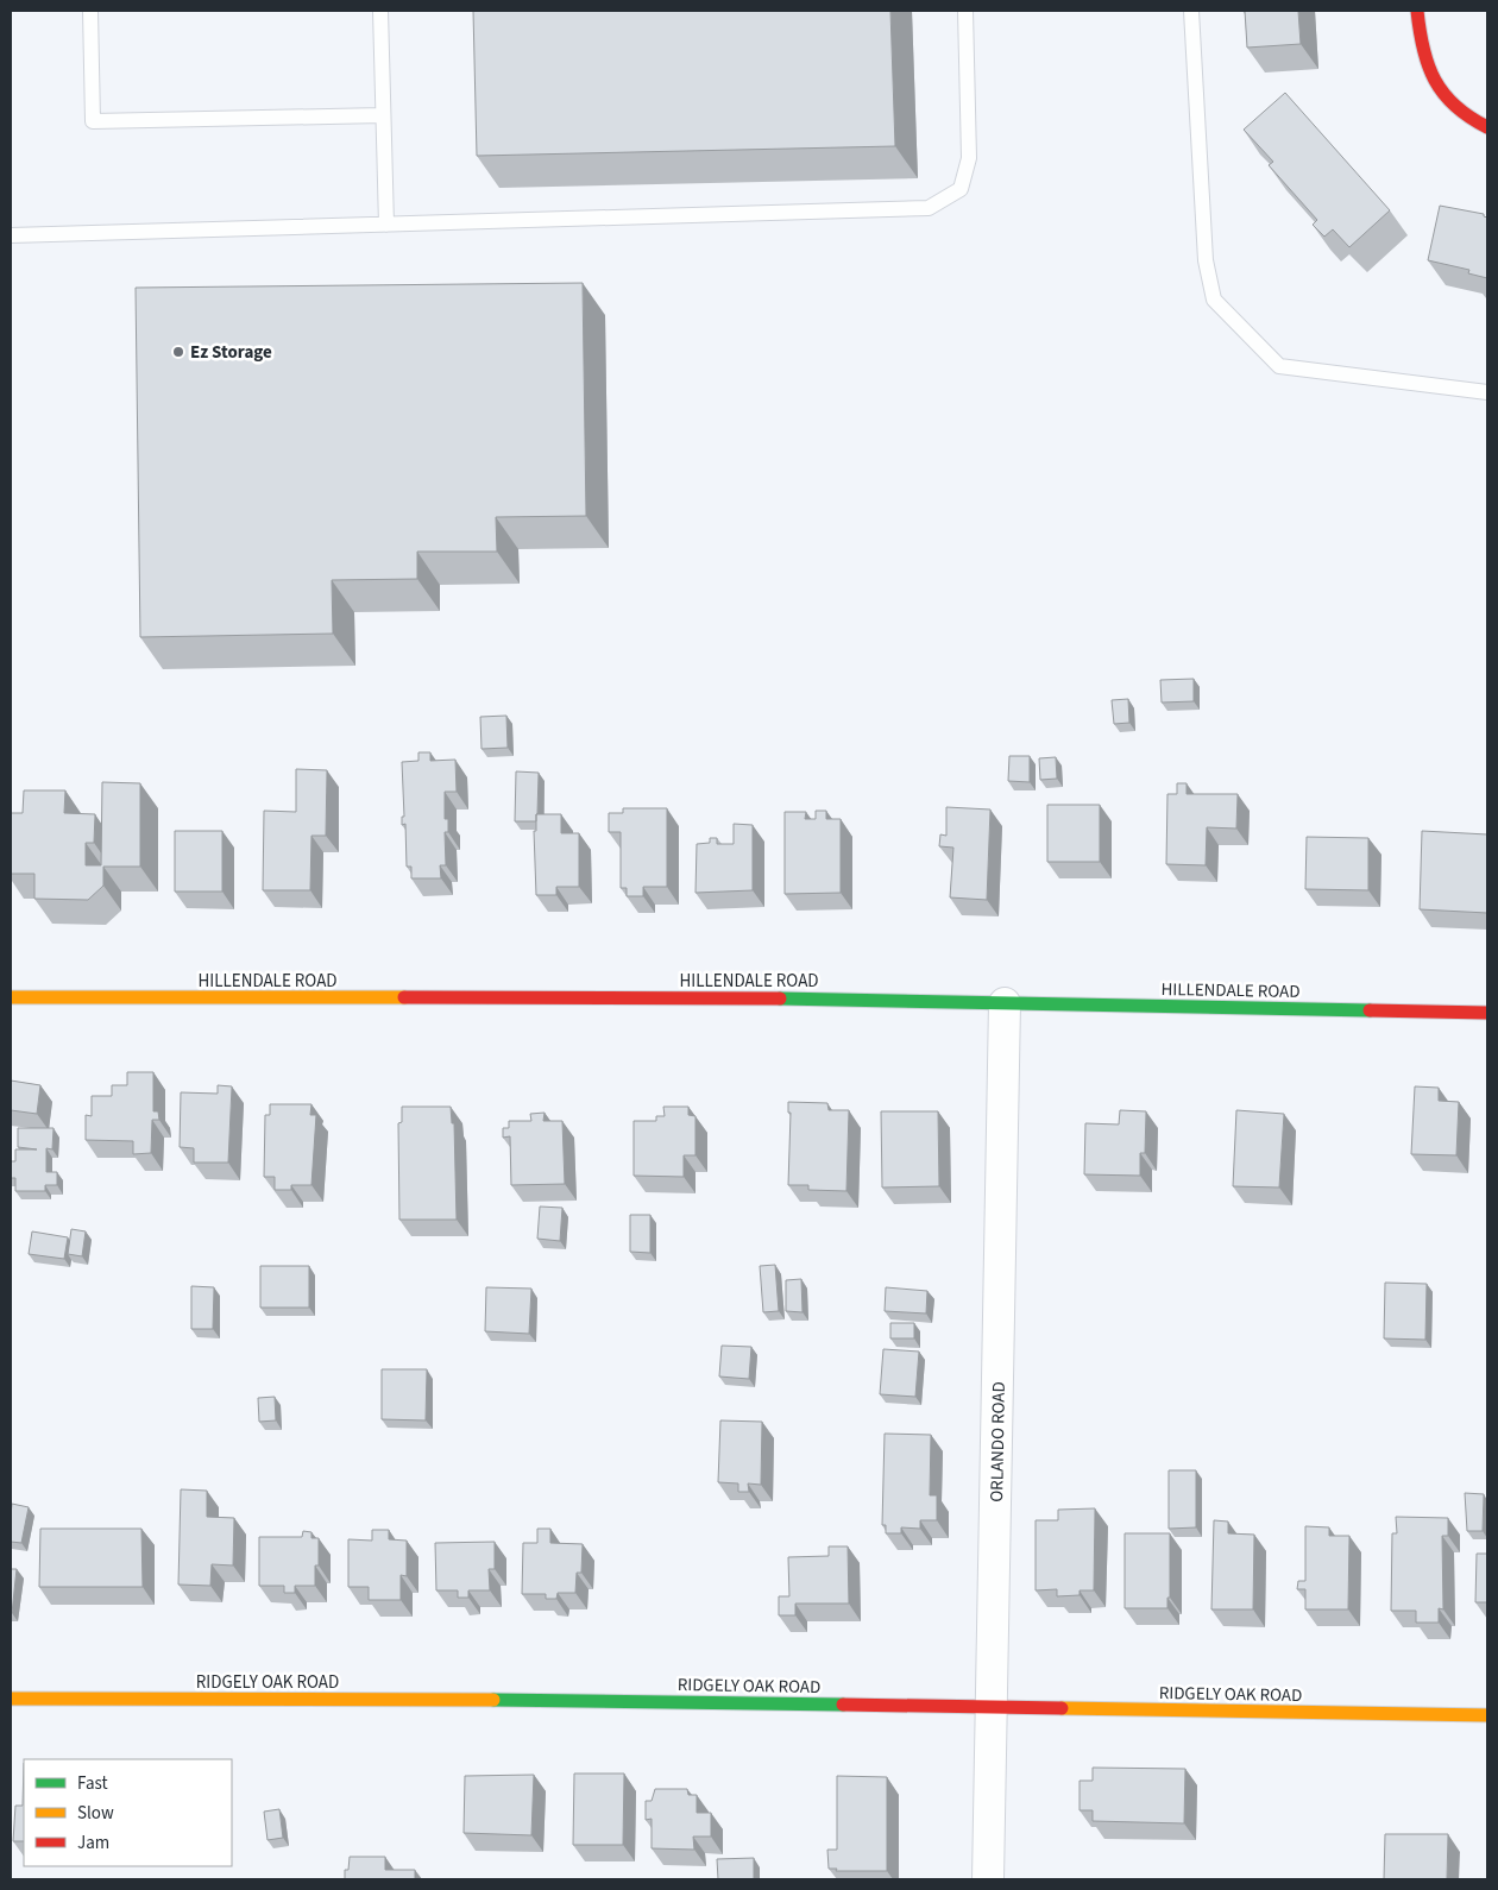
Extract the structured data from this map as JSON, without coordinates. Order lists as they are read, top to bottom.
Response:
{
  "streets": {
    "street": ["HILLENDALE ROAD", "ORLANDO ROAD", "RIDGELY OAK ROAD"]
  },
  "crossings": [
    ["HILLENDALE ROAD", "ORLANDO ROAD"],
    ["ORLANDO ROAD", "RIDGELY OAK ROAD"]
  ],
  "places": ["Ez Storage"],
  "legend": ["Fast", "Slow", "Jam"]
}
